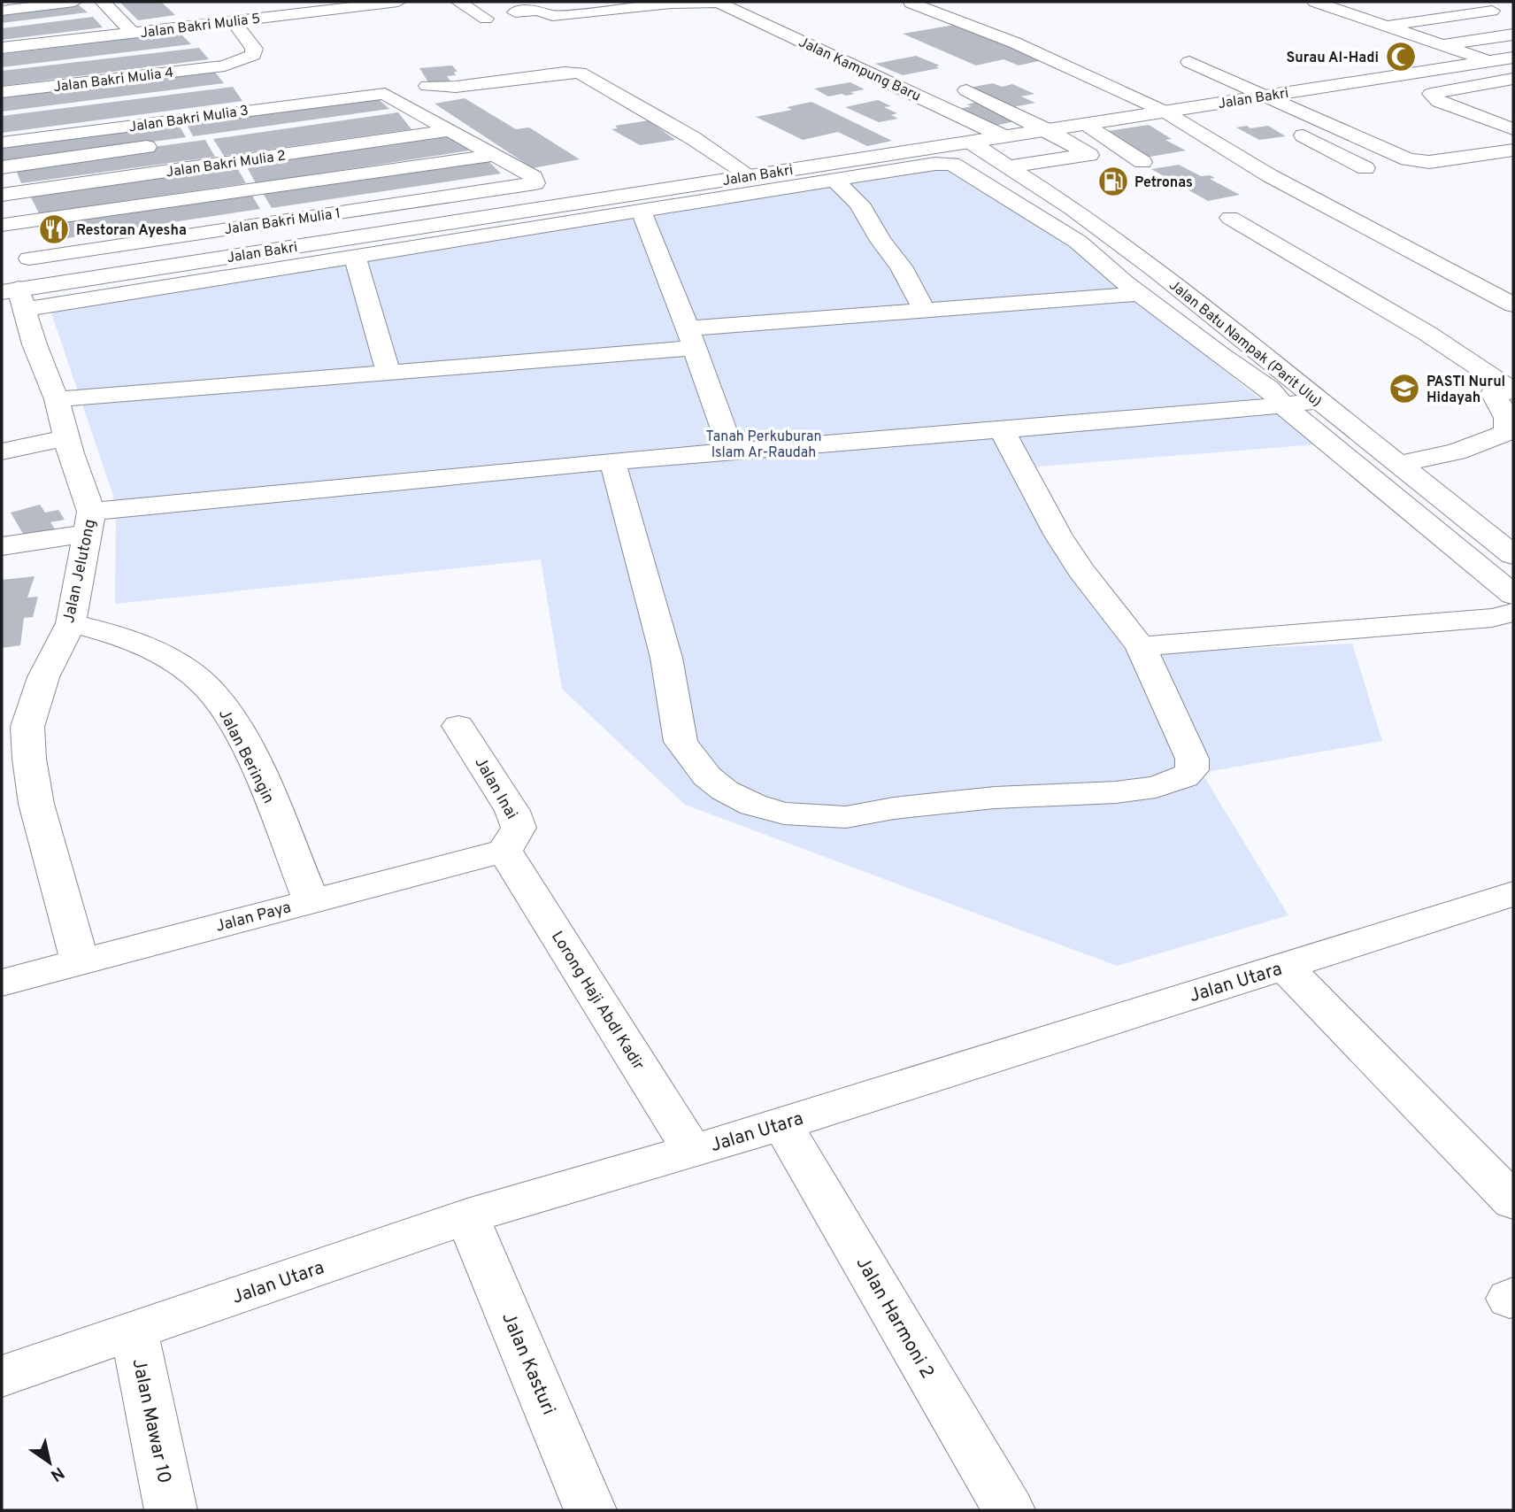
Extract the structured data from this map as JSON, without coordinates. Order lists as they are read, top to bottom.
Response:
{
  "streets": {
    "street": [
      "Jalan Bakri Mulia 5",
      "Jalan Kampung Baru",
      "Jalan Bakri Mulia 4",
      "Jalan Bakri",
      "Jalan Bakri Mulia 3",
      "Jalan Bakri Mulia 2",
      "Jalan Bakri Mulia 1",
      "Jalan Batu Nampak (Parit Ulu)",
      "Jalan Jelutong",
      "Jalan Beringin",
      "Jalan Inai",
      "Jalan Paya",
      "Jalan Utara",
      "Lorong Haji Abdl Kadir",
      "Jalan Harmoni 2",
      "Jalan Kasturi",
      "Jalan Mawar 10"
    ]
  },
  "crossings": [
    ["Jalan Bakri Mulia 5", "Jalan Bakri Mulia 4"],
    ["Jalan Kampung Baru", "Jalan Bakri"],
    ["Jalan Bakri", "Jalan Batu Nampak (Parit Ulu)"],
    ["Jalan Bakri", "Jalan Jelutong"],
    ["Jalan Jelutong", "Jalan Beringin"],
    ["Jalan Jelutong", "Jalan Paya"],
    ["Jalan Beringin", "Jalan Paya"],
    ["Jalan Inai", "Jalan Paya"],
    ["Jalan Inai", "Lorong Haji Abdl Kadir"],
    ["Jalan Paya", "Lorong Haji Abdl Kadir"],
    ["Jalan Utara", "Lorong Haji Abdl Kadir"],
    ["Jalan Utara", "Jalan Harmoni 2"],
    ["Jalan Utara", "Jalan Kasturi"],
    ["Jalan Utara", "Jalan Mawar 10"]
  ],
  "parks": ["Tanah Perkuburan Islam Ar-Raudah"],
  "places": {
    "mosque": ["Surau Al-Hadi"],
    "fuel station": ["Petronas"],
    "restaurant": ["Restoran Ayesha"],
    "school or university": ["PASTI Nurul Hidayah"]
  },
  "north": "bottom right"
}
